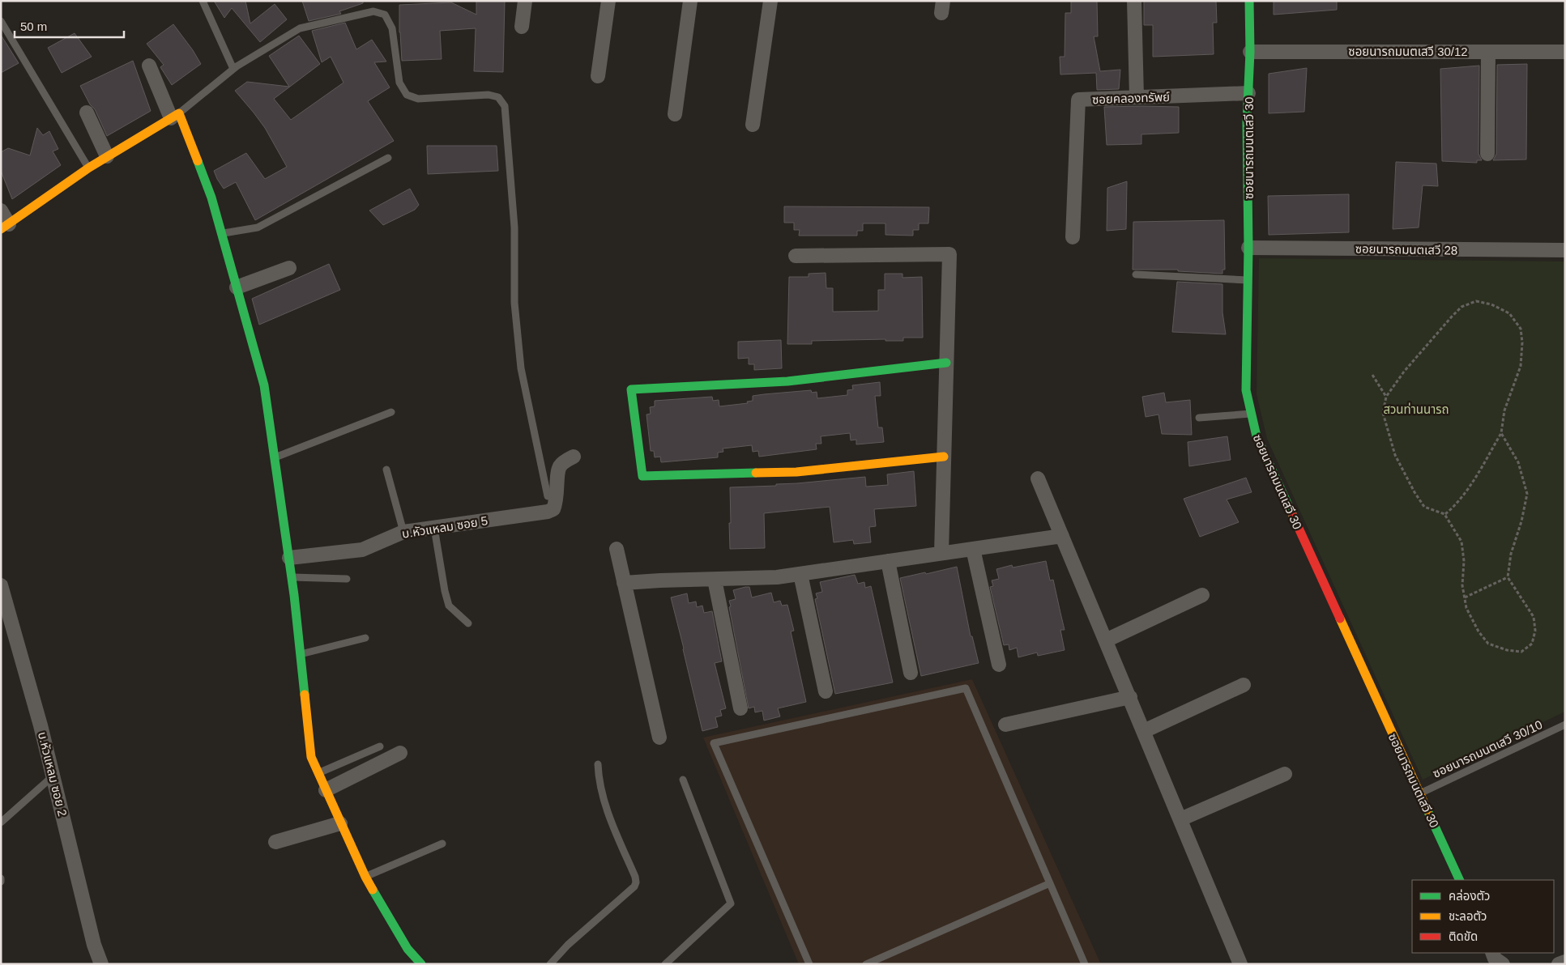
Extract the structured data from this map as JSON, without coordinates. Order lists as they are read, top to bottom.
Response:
{
  "streets": {
    "street": [
      "ซอยนารถมนตเสวี 30/12",
      "ซอยคลองทรัพย์",
      "ซอยนารถมนตเสวี 30",
      "ซอยนารถมนตเสวี 28",
      "บ.หัวแหลม ซอย 5",
      "บ.หัวแหลม ซอย 2"
    ],
    "lane": ["ซอยนารถมนตเสวี 30/10"]
  },
  "crossings": [
    ["ซอยนารถมนตเสวี 30/12", "ซอยนารถมนตเสวี 30"],
    ["ซอยคลองทรัพย์", "ซอยนารถมนตเสวี 30"],
    ["ซอยนารถมนตเสวี 30", "ซอยนารถมนตเสวี 28"],
    ["ซอยนารถมนตเสวี 30", "ซอยนารถมนตเสวี 30/10"]
  ],
  "parks": ["สวนท่านนารถ"],
  "legend": ["คล่องตัว", "ชะลอตัว", "ติดขัด"],
  "scale_bar": "50 m"
}
